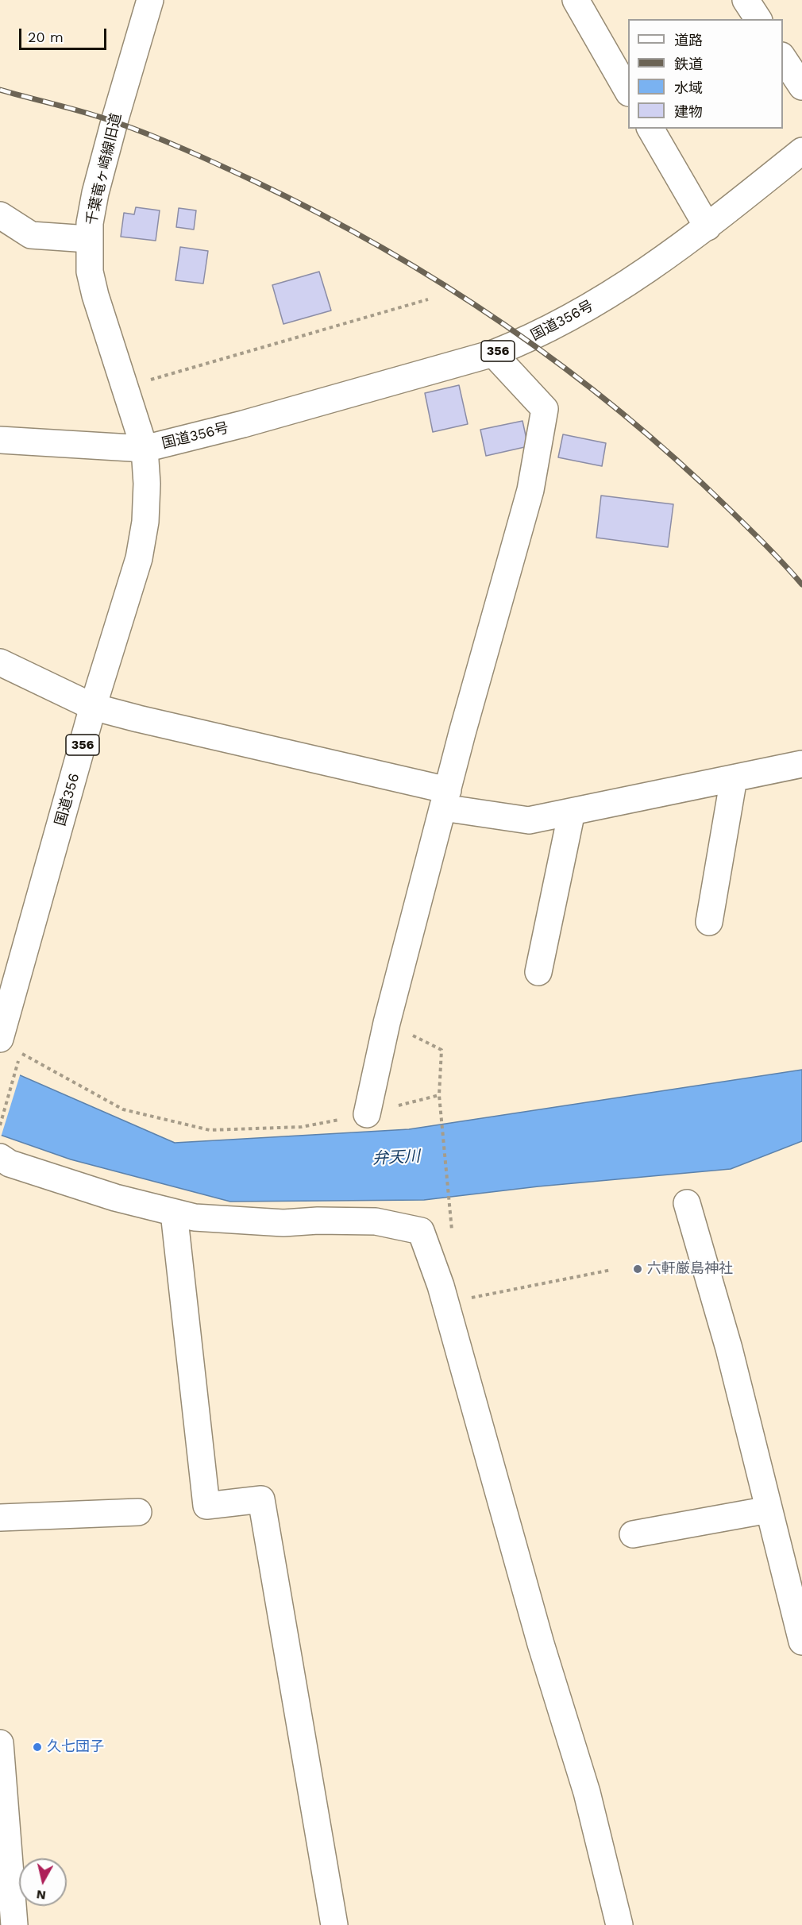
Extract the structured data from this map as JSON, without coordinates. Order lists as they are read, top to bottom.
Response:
{
  "streets": {
    "main road": [
      "千葉竜ヶ崎線旧道",
      "国道356号",
      "356",
      "国道356"
    ]
  },
  "crossings": [
    ["千葉竜ヶ崎線旧道", "国道356号"],
    ["千葉竜ヶ崎線旧道", "国道356"],
    ["国道356号", "国道356"]
  ],
  "water": ["弁天川"],
  "places": ["六軒厳島神社", "久七団子"],
  "legend": [
    "道路",
    "鉄道",
    "水域",
    "建物"
  ],
  "scale_bar": "20 m",
  "north": "bottom"
}
